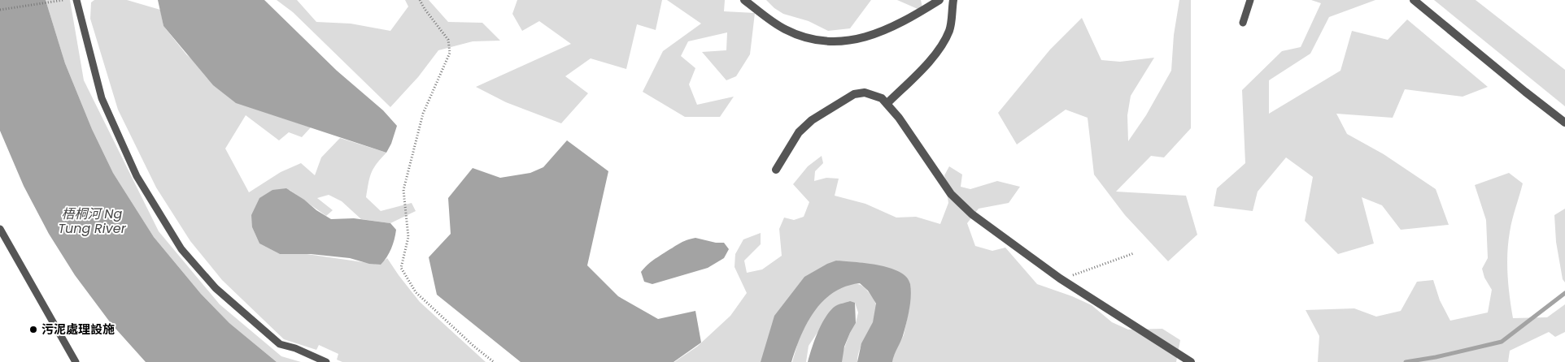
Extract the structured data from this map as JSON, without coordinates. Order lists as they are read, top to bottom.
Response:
{
  "water": ["梧桐河 Ng Tung River"],
  "places": ["污泥處理設施"]
}
